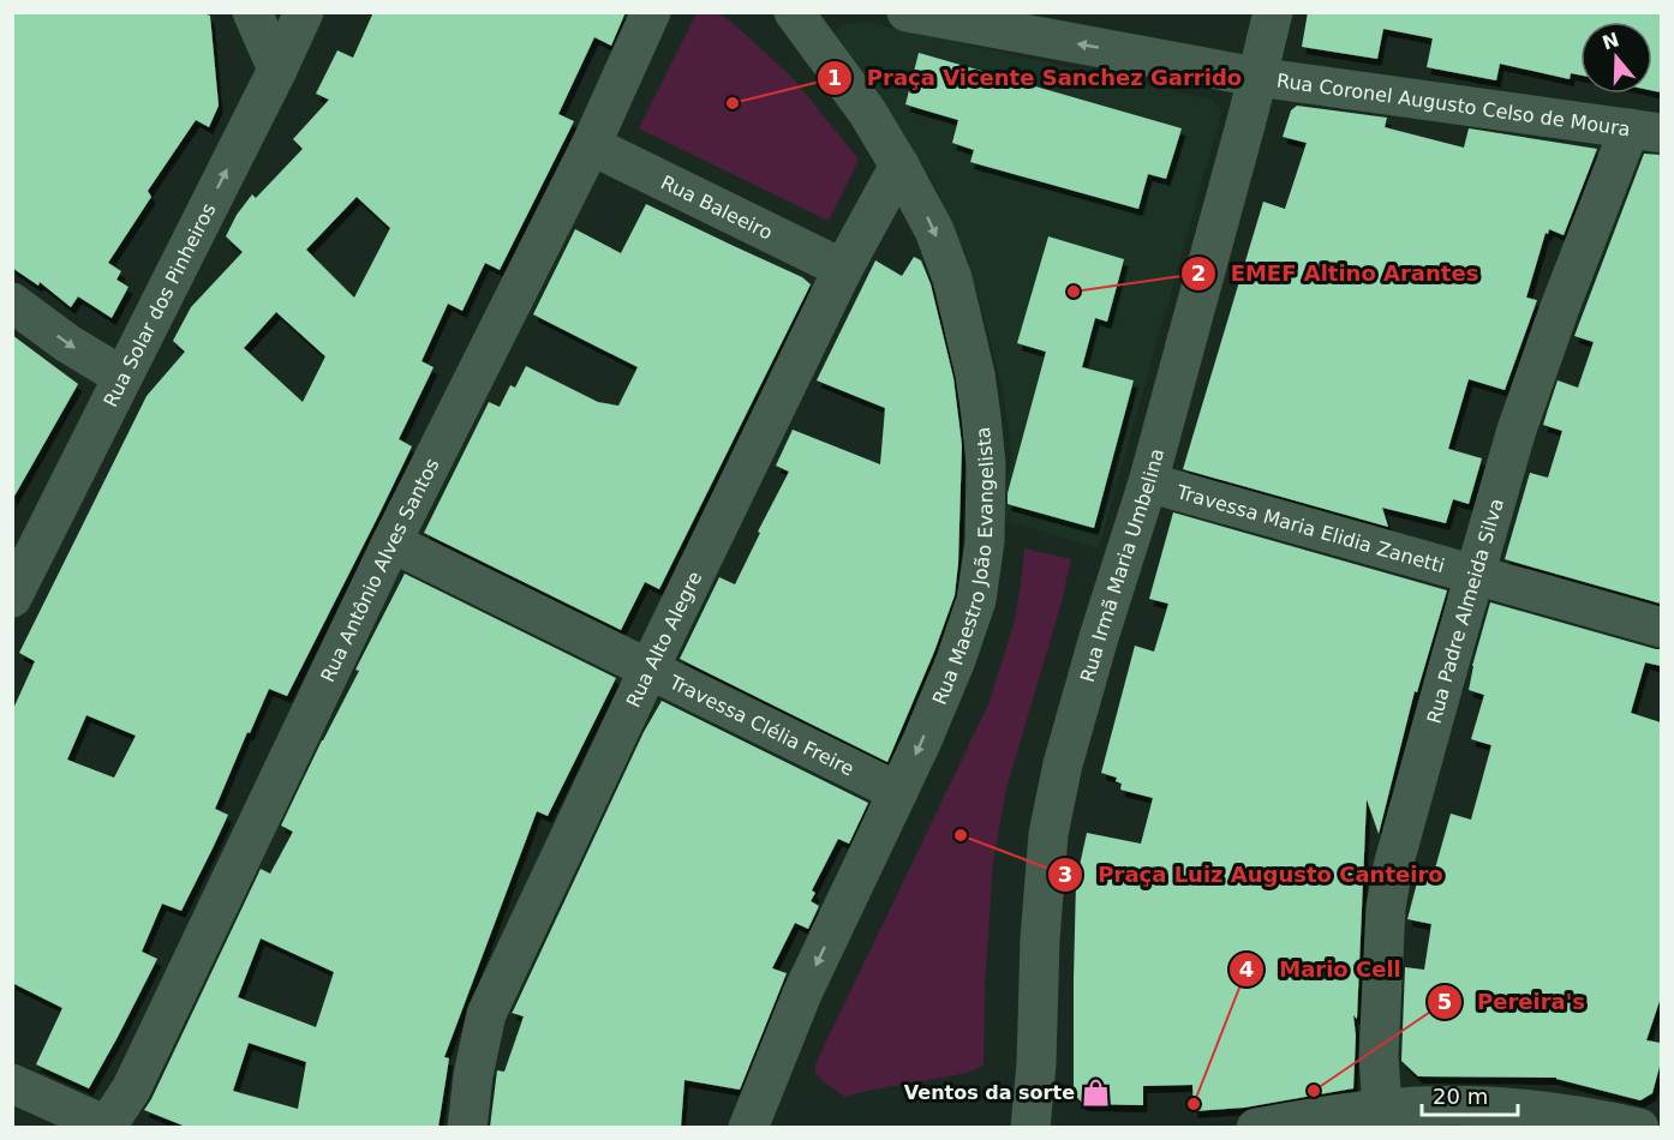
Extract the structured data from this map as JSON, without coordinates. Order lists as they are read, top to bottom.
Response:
{
  "streets": {
    "street": [
      "Rua Coronel Augusto Celso de Moura",
      "Rua Baleeiro",
      "Rua Solar dos Pinheiros",
      "Travessa Maria Elidia Zanetti",
      "Rua Maestro João Evangelista",
      "Rua Irmã Maria Umbelina",
      "Rua Antônio Alves Santos",
      "Rua Padre Almeida Silva",
      "Rua Alto Alegre",
      "Travessa Clélia Freire"
    ]
  },
  "crossings": [
    ["Rua Coronel Augusto Celso de Moura", "Rua Irmã Maria Umbelina"],
    ["Rua Coronel Augusto Celso de Moura", "Rua Padre Almeida Silva"],
    ["Rua Baleeiro", "Rua Antônio Alves Santos"],
    ["Rua Baleeiro", "Rua Alto Alegre"],
    ["Travessa Maria Elidia Zanetti", "Rua Irmã Maria Umbelina"],
    ["Travessa Maria Elidia Zanetti", "Rua Padre Almeida Silva"],
    ["Rua Maestro João Evangelista", "Rua Alto Alegre"],
    ["Rua Maestro João Evangelista", "Travessa Clélia Freire"],
    ["Rua Antônio Alves Santos", "Travessa Clélia Freire"],
    ["Rua Alto Alegre", "Travessa Clélia Freire"]
  ],
  "one_way": ["Rua Coronel Augusto Celso de Moura", "Rua Solar dos Pinheiros", "Rua Maestro João Evangelista"],
  "places": {
    "other": [
      "Praça Vicente Sanchez Garrido",
      "EMEF Altino Arantes",
      "Praça Luiz Augusto Canteiro",
      "Pereira's",
      "Mario Cell"
    ],
    "shop": ["Ventos da sorte"]
  },
  "scale_bar": "20 m",
  "north": "top"
}
